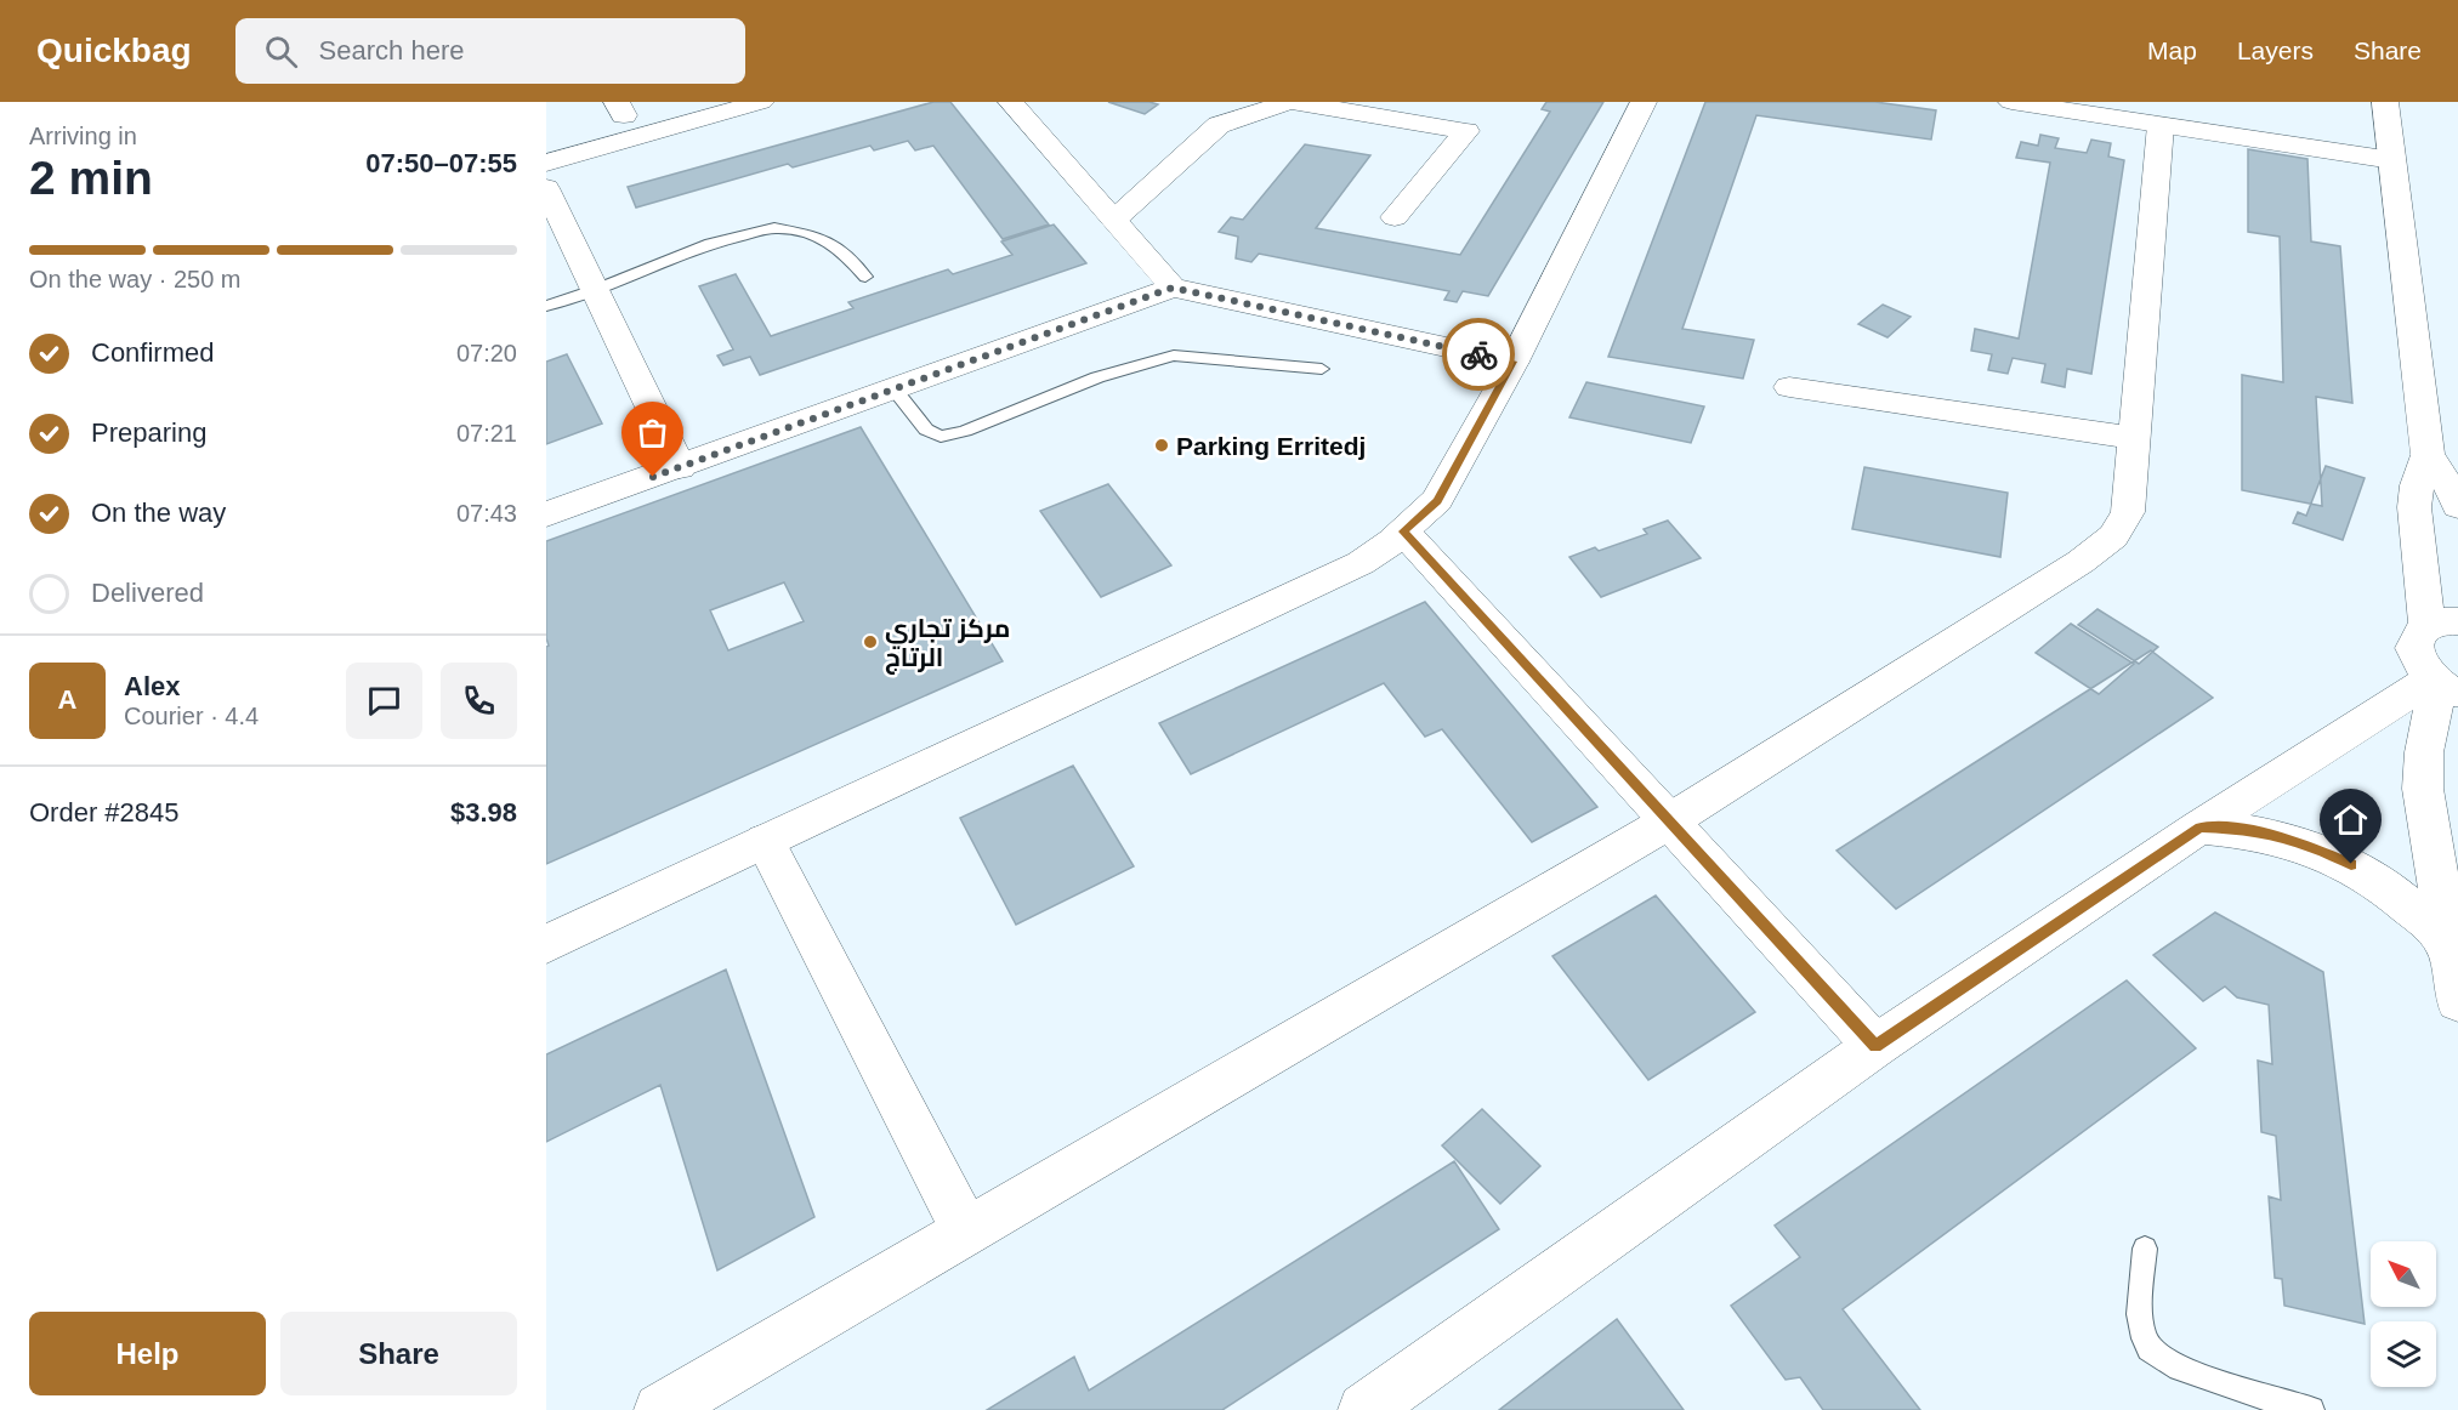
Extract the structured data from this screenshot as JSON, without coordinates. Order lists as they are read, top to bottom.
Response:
{
  "places": ["Parking Erritedj", "مركز تجاري الرتاج"],
  "north": "top left",
  "page": {
    "header": "Quickbag",
    "search": "Search here",
    "nav": ["Map", "Layers", "Share"],
    "heading": ["2 min", "Arriving in", "07:50–07:55"],
    "panel": [
      "Alex",
      "Courier · 4.4",
      "Order #2845",
      "$3.98"
    ],
    "bar": "On the way · 250 m",
    "list": [
      ["Confirmed", "07:20"],
      ["Preparing", "07:21"],
      ["On the way", "07:43"],
      "Delivered"
    ],
    "round": "A",
    "buttons": ["Help", "Share"]
  }
}
